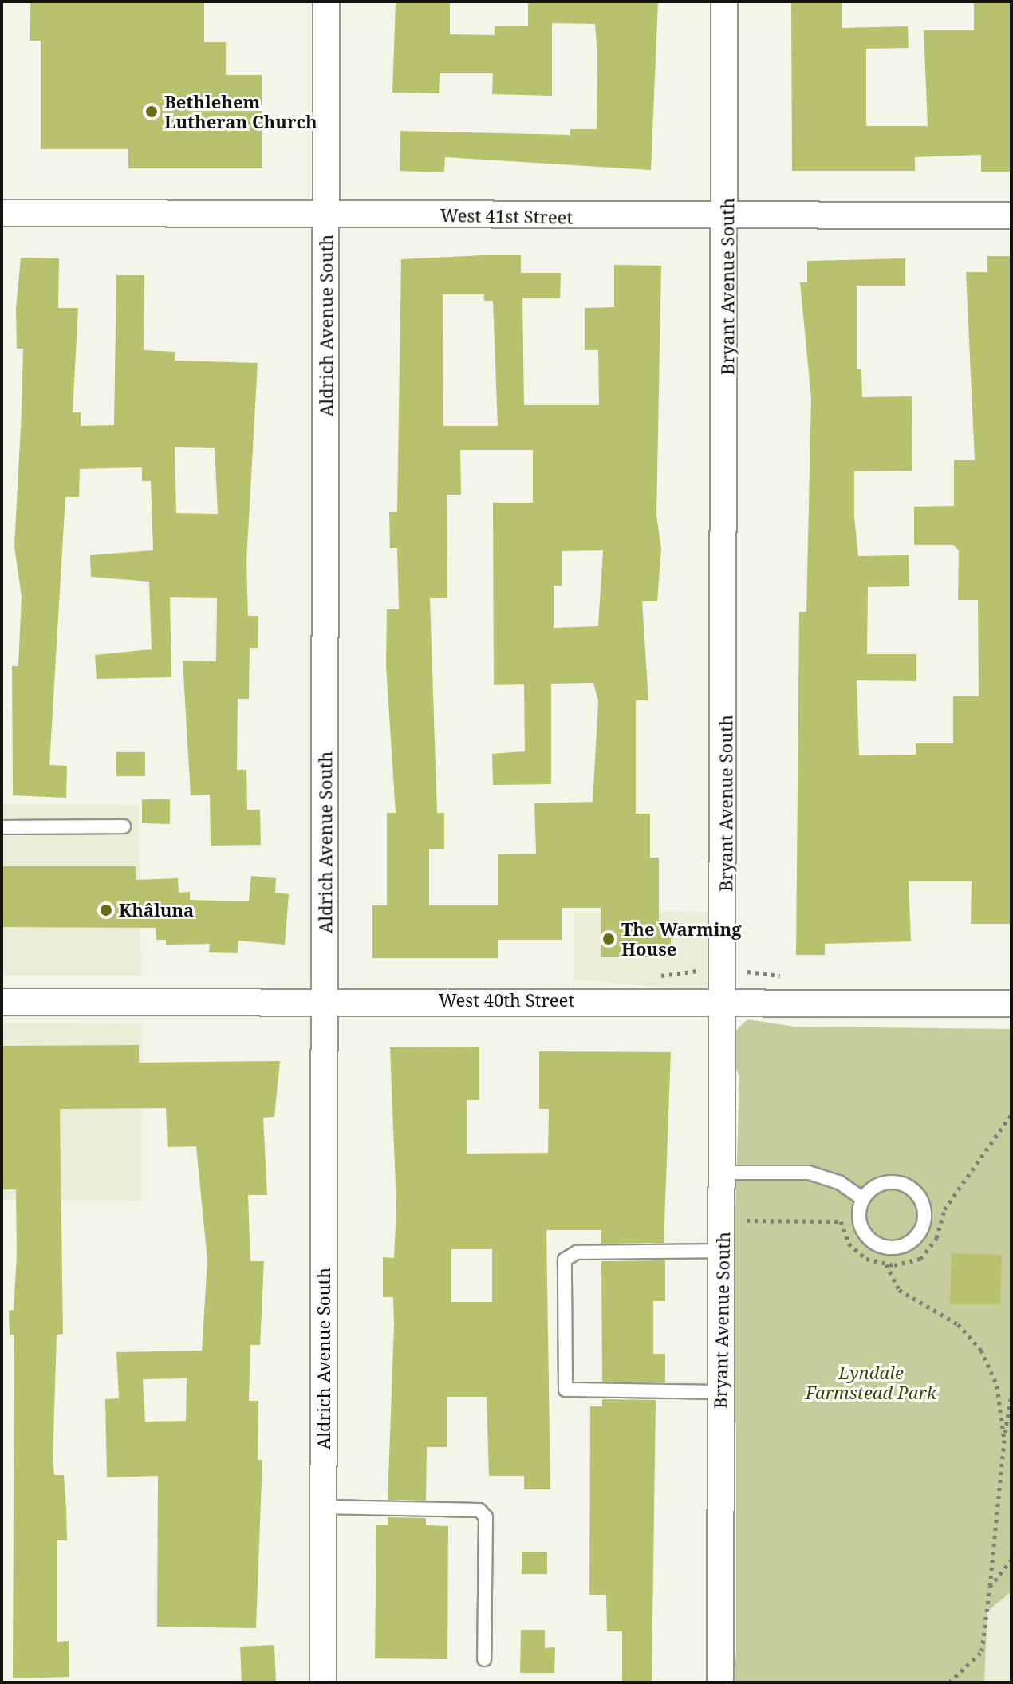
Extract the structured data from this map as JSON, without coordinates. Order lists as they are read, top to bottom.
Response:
{
  "streets": {
    "street": [
      "West 41st Street",
      "Bryant Avenue South",
      "Aldrich Avenue South",
      "West 40th Street"
    ]
  },
  "crossings": [
    ["West 41st Street", "Bryant Avenue South"],
    ["West 41st Street", "Aldrich Avenue South"],
    ["Bryant Avenue South", "West 40th Street"],
    ["Aldrich Avenue South", "West 40th Street"]
  ],
  "parks": ["Lyndale Farmstead Park"],
  "places": ["Bethlehem Lutheran Church", "Khâluna", "The Warming House"]
}
